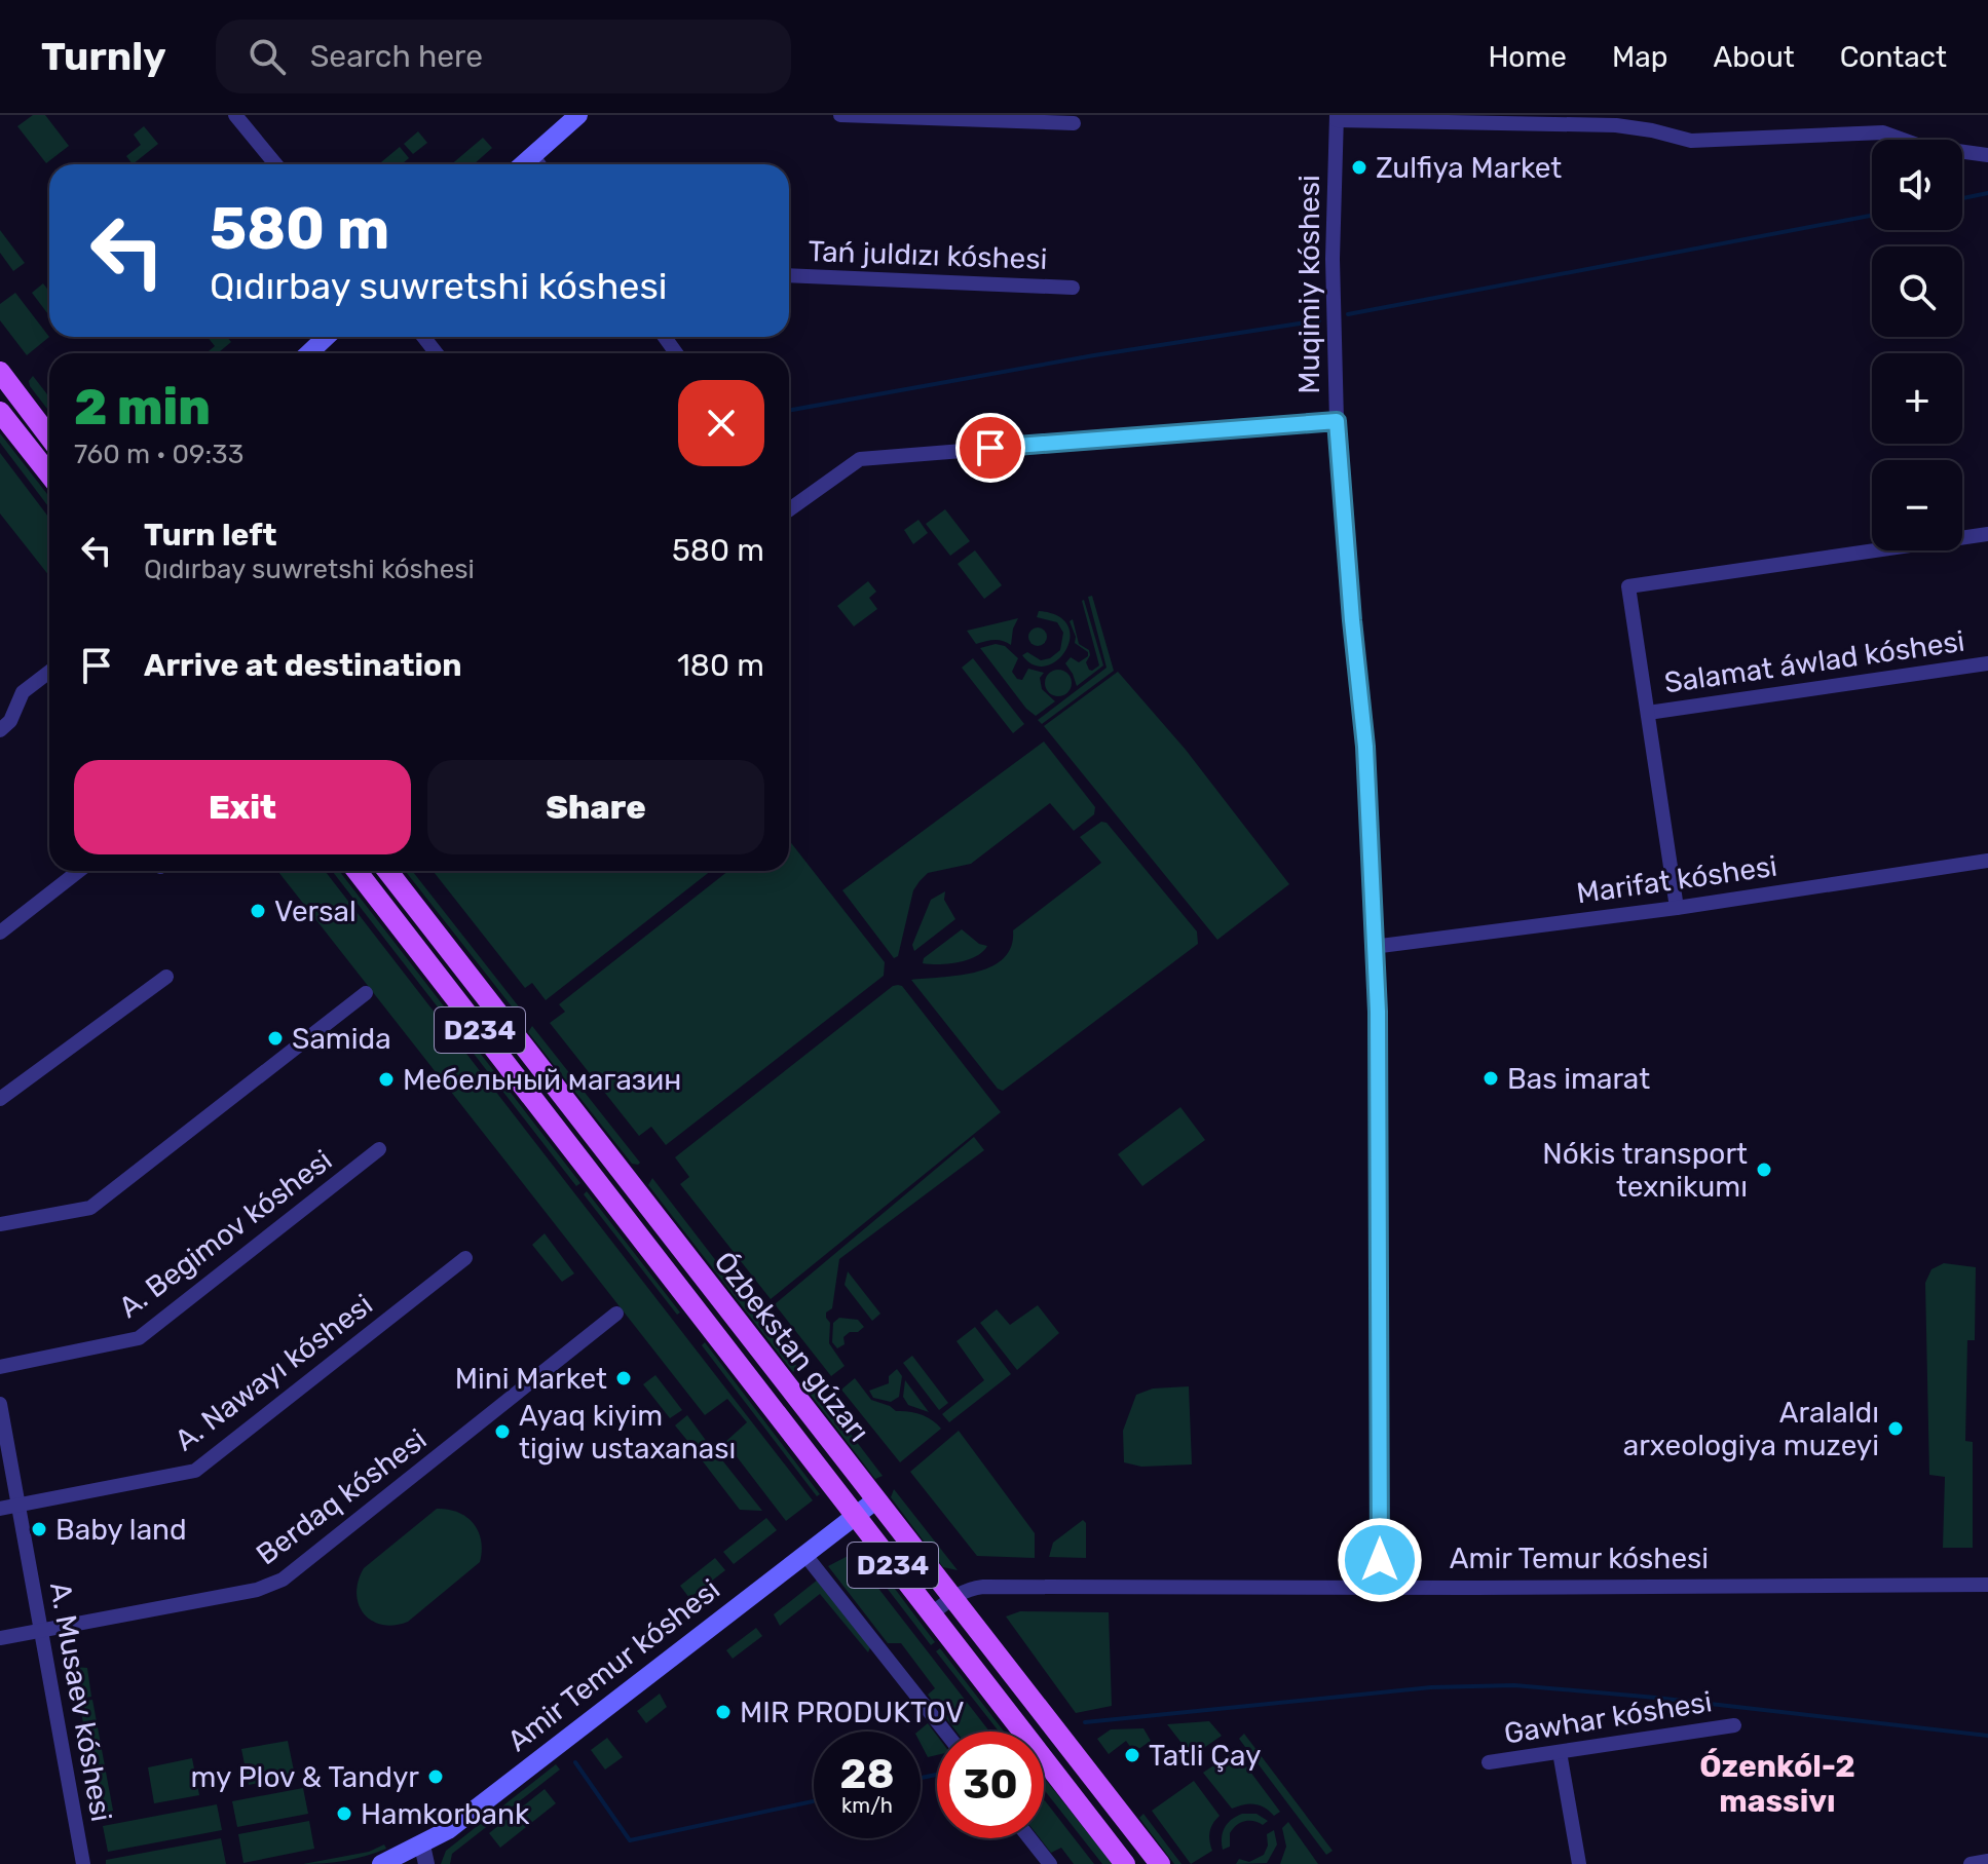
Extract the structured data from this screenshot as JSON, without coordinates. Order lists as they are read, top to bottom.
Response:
{
  "streets": {
    "main road": ["D234", "Ózbekstan gúzarı", "Amir Temur kóshesi"],
    "street": [
      "Tań juldızı kóshesi",
      "Muqimiy kóshesi",
      "Salamat áwlad kóshesi",
      "Marifat kóshesi",
      "A. Begimov kóshesi",
      "A. Nawayı kóshesi",
      "Berdaq kóshesi",
      "A. Musaev kóshesi",
      "Gawhar kóshesi"
    ]
  },
  "crossings": [
    ["Muqimiy kóshesi", "Marifat kóshesi"],
    ["Muqimiy kóshesi", "Amir Temur kóshesi"],
    ["Salamat áwlad kóshesi", "Marifat kóshesi"],
    ["Ózbekstan gúzarı", "Amir Temur kóshesi"],
    ["A. Nawayı kóshesi", "A. Musaev kóshesi"],
    ["Berdaq kóshesi", "A. Musaev kóshesi"]
  ],
  "districts": ["Ózenkól-2 massivı"],
  "places": [
    "Zulfiya Market",
    "Versal",
    "Samida",
    "Bas imarat",
    "Мебельный магазин",
    "Nókis transport texnikumı",
    "Mini Market",
    "Aralaldı arxeologiya muzeyi",
    "Ayaq kiyim tigiw ustaxanası",
    "Baby land",
    "MIR PRODUKTOV",
    "Tatli Çay",
    "my Plov & Tandyr",
    "Hamkorbank"
  ],
  "page": {
    "header": "Turnly",
    "search": "Search here",
    "nav": [
      "Home",
      "Map",
      "About",
      "Contact"
    ],
    "map_buttons": ["+", "−"],
    "turn": ["580 m", "Qıdırbay suwretshi kóshesi"],
    "heading": ["2 min", "760 m · 09:33"],
    "list": [
      {
        "name": "Turn left",
        "note": "Qıdırbay suwretshi kóshesi",
        "value": "580 m"
      },
      {
        "name": "Arrive at destination",
        "value": "180 m"
      }
    ],
    "buttons": ["Exit", "Share"],
    "speed": "28 km/h",
    "limit": "30"
  }
}
